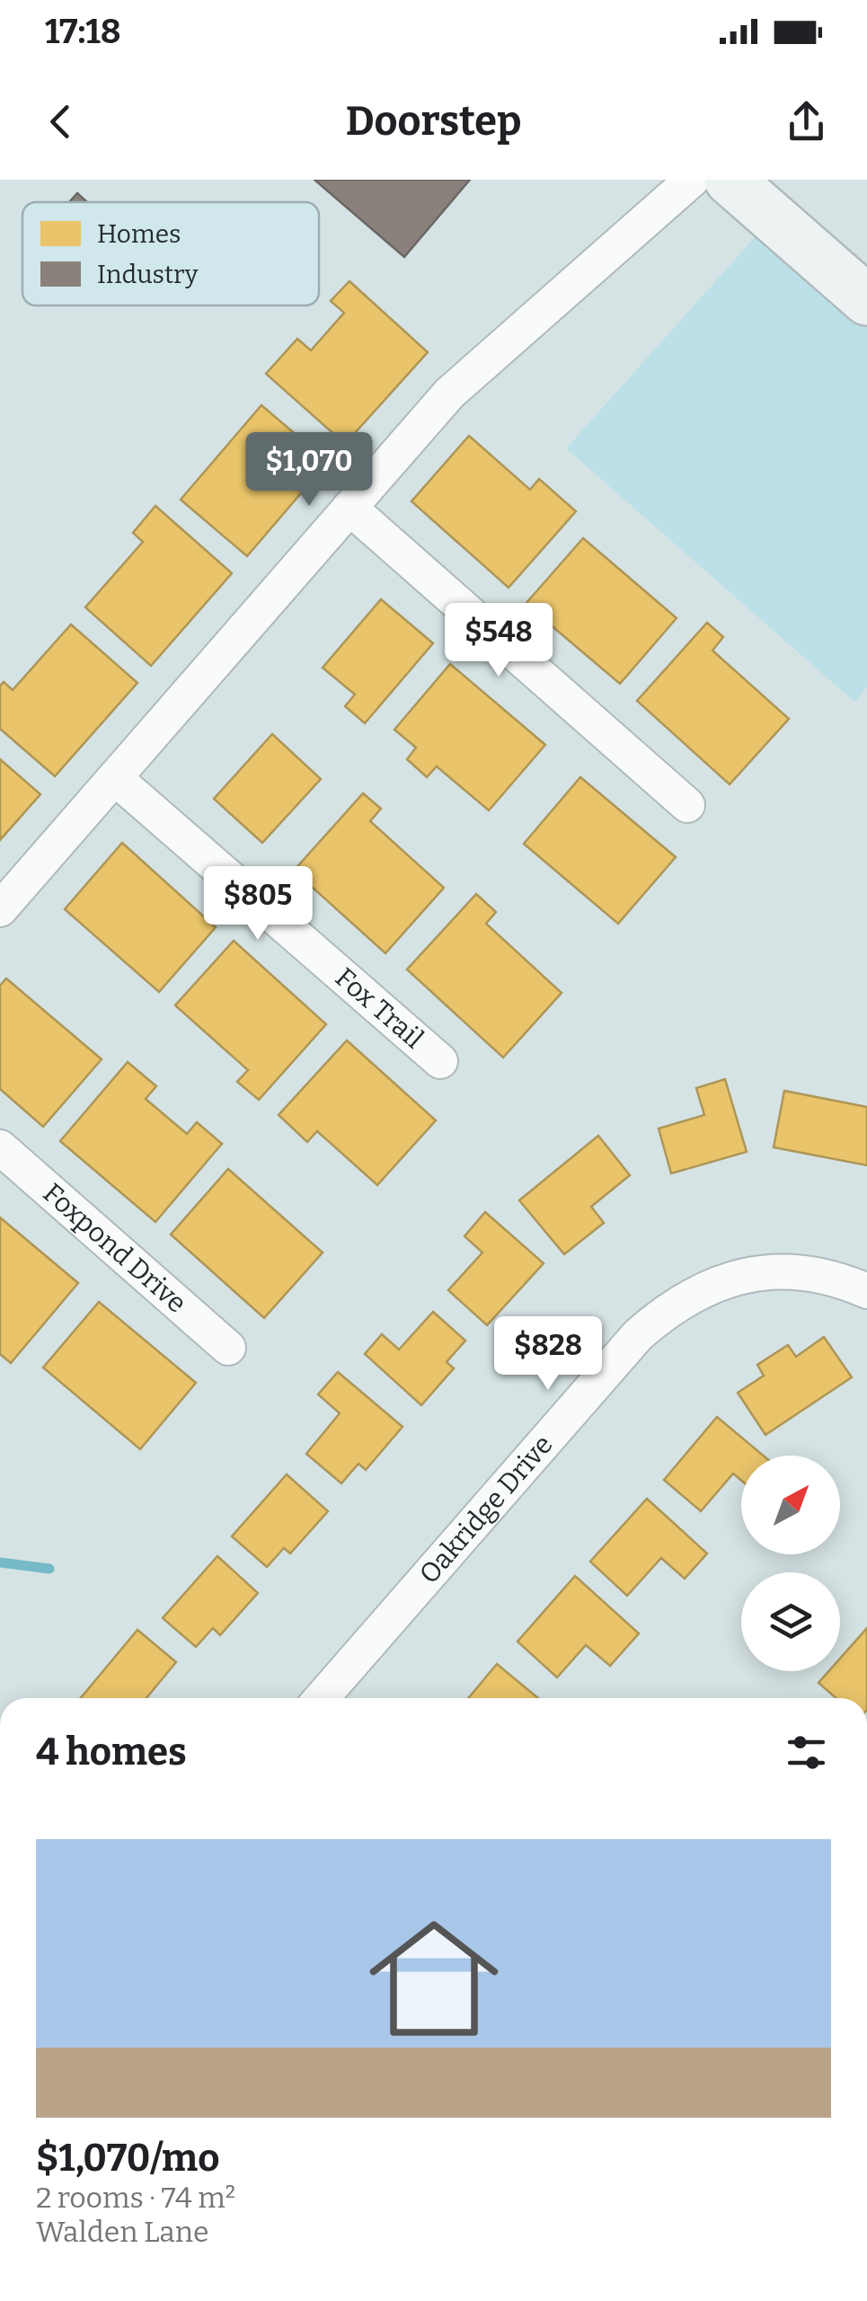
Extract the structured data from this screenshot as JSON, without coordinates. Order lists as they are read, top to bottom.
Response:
{
  "streets": {
    "street": ["Fox Trail", "Foxpond Drive", "Oakridge Drive"]
  },
  "legend": ["Homes", "Industry"],
  "north": "top right",
  "page": {
    "status": "17:18",
    "header": "Doorstep",
    "price": [
      "$1,070",
      "$548",
      "$805",
      "$828"
    ],
    "heading": "4 homes",
    "list": [
      {
        "name": "$1,070/mo",
        "note": "2 rooms · 74 m² · Walden Lane"
      }
    ]
  }
}
